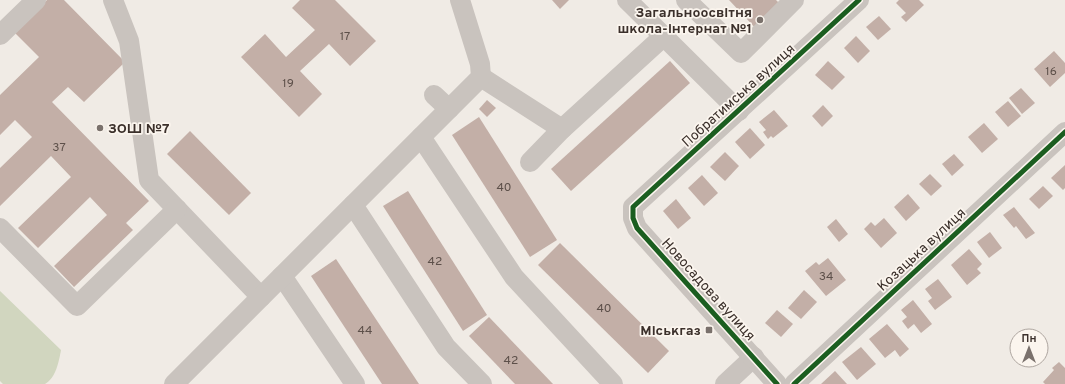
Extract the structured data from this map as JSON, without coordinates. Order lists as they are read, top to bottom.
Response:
{
  "streets": {
    "street": ["Побратимська вулиця", "Козацька вулиця", "Новосадова вулиця"]
  },
  "crossings": [
    ["Побратимська вулиця", "Новосадова вулиця"]
  ],
  "places": {
    "other": ["Загальноосвітня школа-інтернат №1", "ЗОШ №7"],
    "transit": ["Міськгаз"]
  },
  "house_numbers": [
    "17",
    "16",
    "19",
    "37",
    "40",
    "42",
    "34",
    "40",
    "44",
    "42"
  ],
  "north": "top"
}
